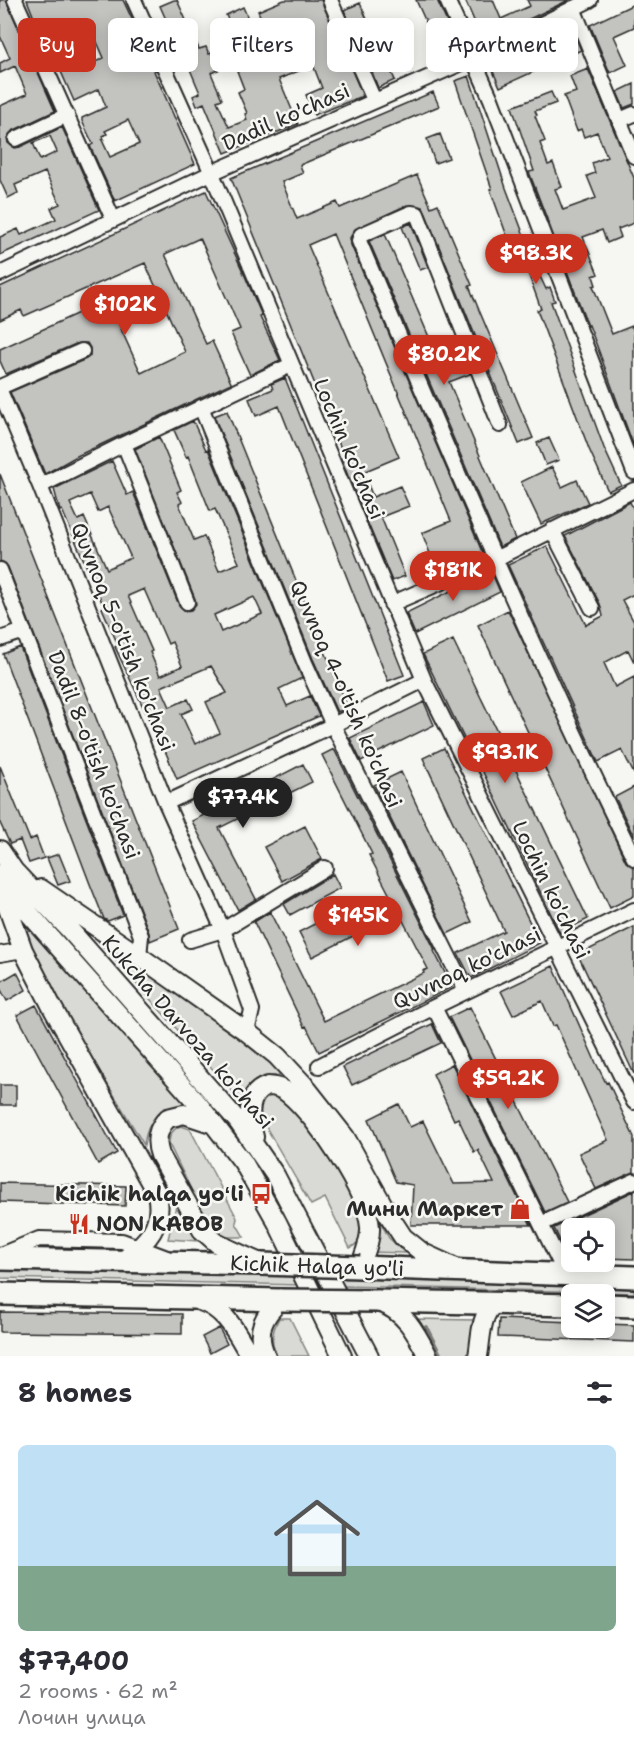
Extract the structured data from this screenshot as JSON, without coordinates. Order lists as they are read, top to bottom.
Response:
{
  "streets": {
    "highway": ["Kichik Halqa yo'li"],
    "main road": ["Kukcha Darvoza ko'chasi"],
    "street": [
      "Dadil ko'chasi",
      "Lochin ko'chasi",
      "Quvnoq 5-o'tish ko'chasi",
      "Quvnoq 4-o'tish ko'chasi",
      "Dadil 8-o'tish ko'chasi",
      "Quvnoq ko'chasi"
    ]
  },
  "crossings": [
    ["Dadil ko'chasi", "Lochin ko'chasi"],
    ["Lochin ko'chasi", "Quvnoq ko'chasi"],
    ["Quvnoq 4-o'tish ko'chasi", "Quvnoq ko'chasi"]
  ],
  "places": {
    "bus stop": ["Kichik halqa yoʻli"],
    "shop": ["Мини Маркет"],
    "restaurant": ["NON KABOB"]
  },
  "page": {
    "chip": [
      "Buy",
      "Rent",
      "Filters",
      "New",
      "Apartment"
    ],
    "price": [
      "$98.3K",
      "$102K",
      "$80.2K",
      "$181K",
      "$93.1K",
      "$77.4K",
      "$145K",
      "$59.2K"
    ],
    "heading": "8 homes",
    "list": [
      {
        "name": "$77,400",
        "note": "2 rooms · 62 m² · Лочин улица"
      }
    ]
  }
}
